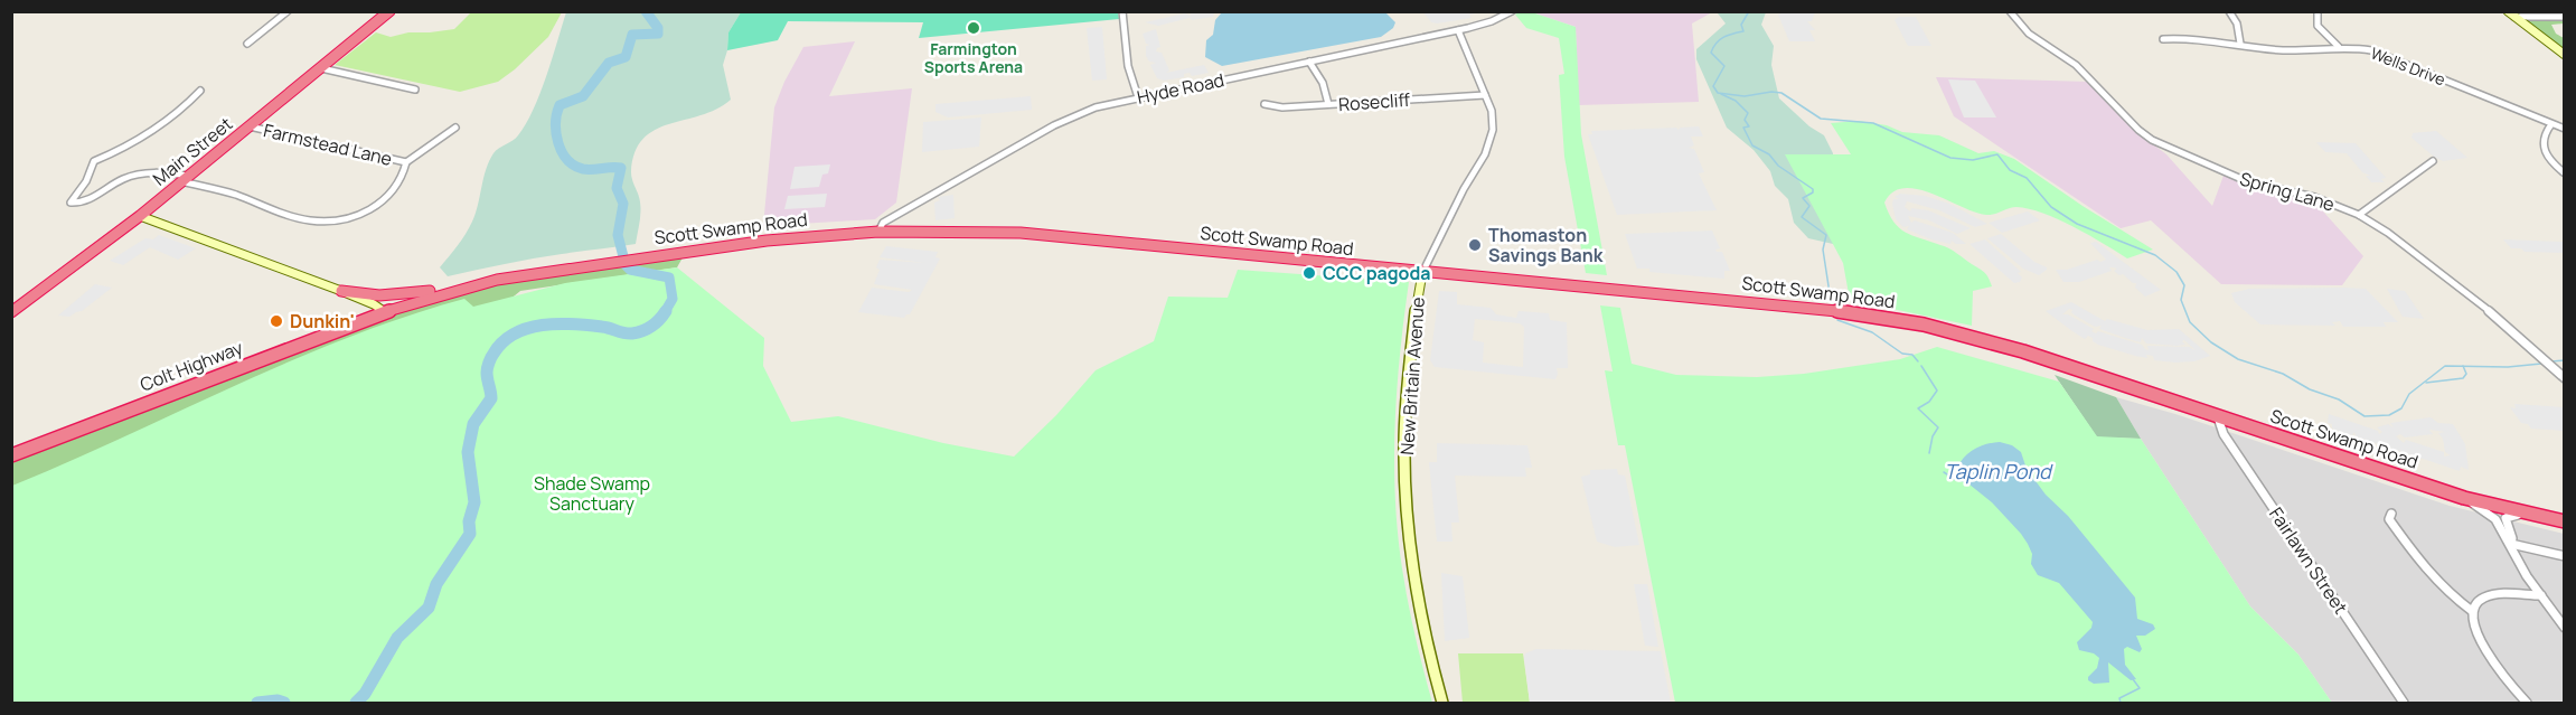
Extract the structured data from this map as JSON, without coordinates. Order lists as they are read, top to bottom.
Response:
{
  "streets": {
    "highway": ["Main Street", "Scott Swamp Road", "Colt Highway"],
    "street": [
      "Wells Drive",
      "Hyde Road",
      "Rosecliff",
      "Farmstead Lane",
      "Spring Lane",
      "New Britain Avenue",
      "Fairlawn Street"
    ]
  },
  "crossings": [
    ["Hyde Road", "Scott Swamp Road"],
    ["Hyde Road", "New Britain Avenue"],
    ["Rosecliff", "New Britain Avenue"],
    ["Farmstead Lane", "Main Street"],
    ["Scott Swamp Road", "Colt Highway"],
    ["Scott Swamp Road", "New Britain Avenue"],
    ["Scott Swamp Road", "Fairlawn Street"]
  ],
  "water": ["Taplin Pond"],
  "parks": ["Shade Swamp Sanctuary"],
  "places": [
    "Farmington Sports Arena",
    "Thomaston Savings Bank",
    "CCC pagoda",
    "Dunkin'"
  ]
}
